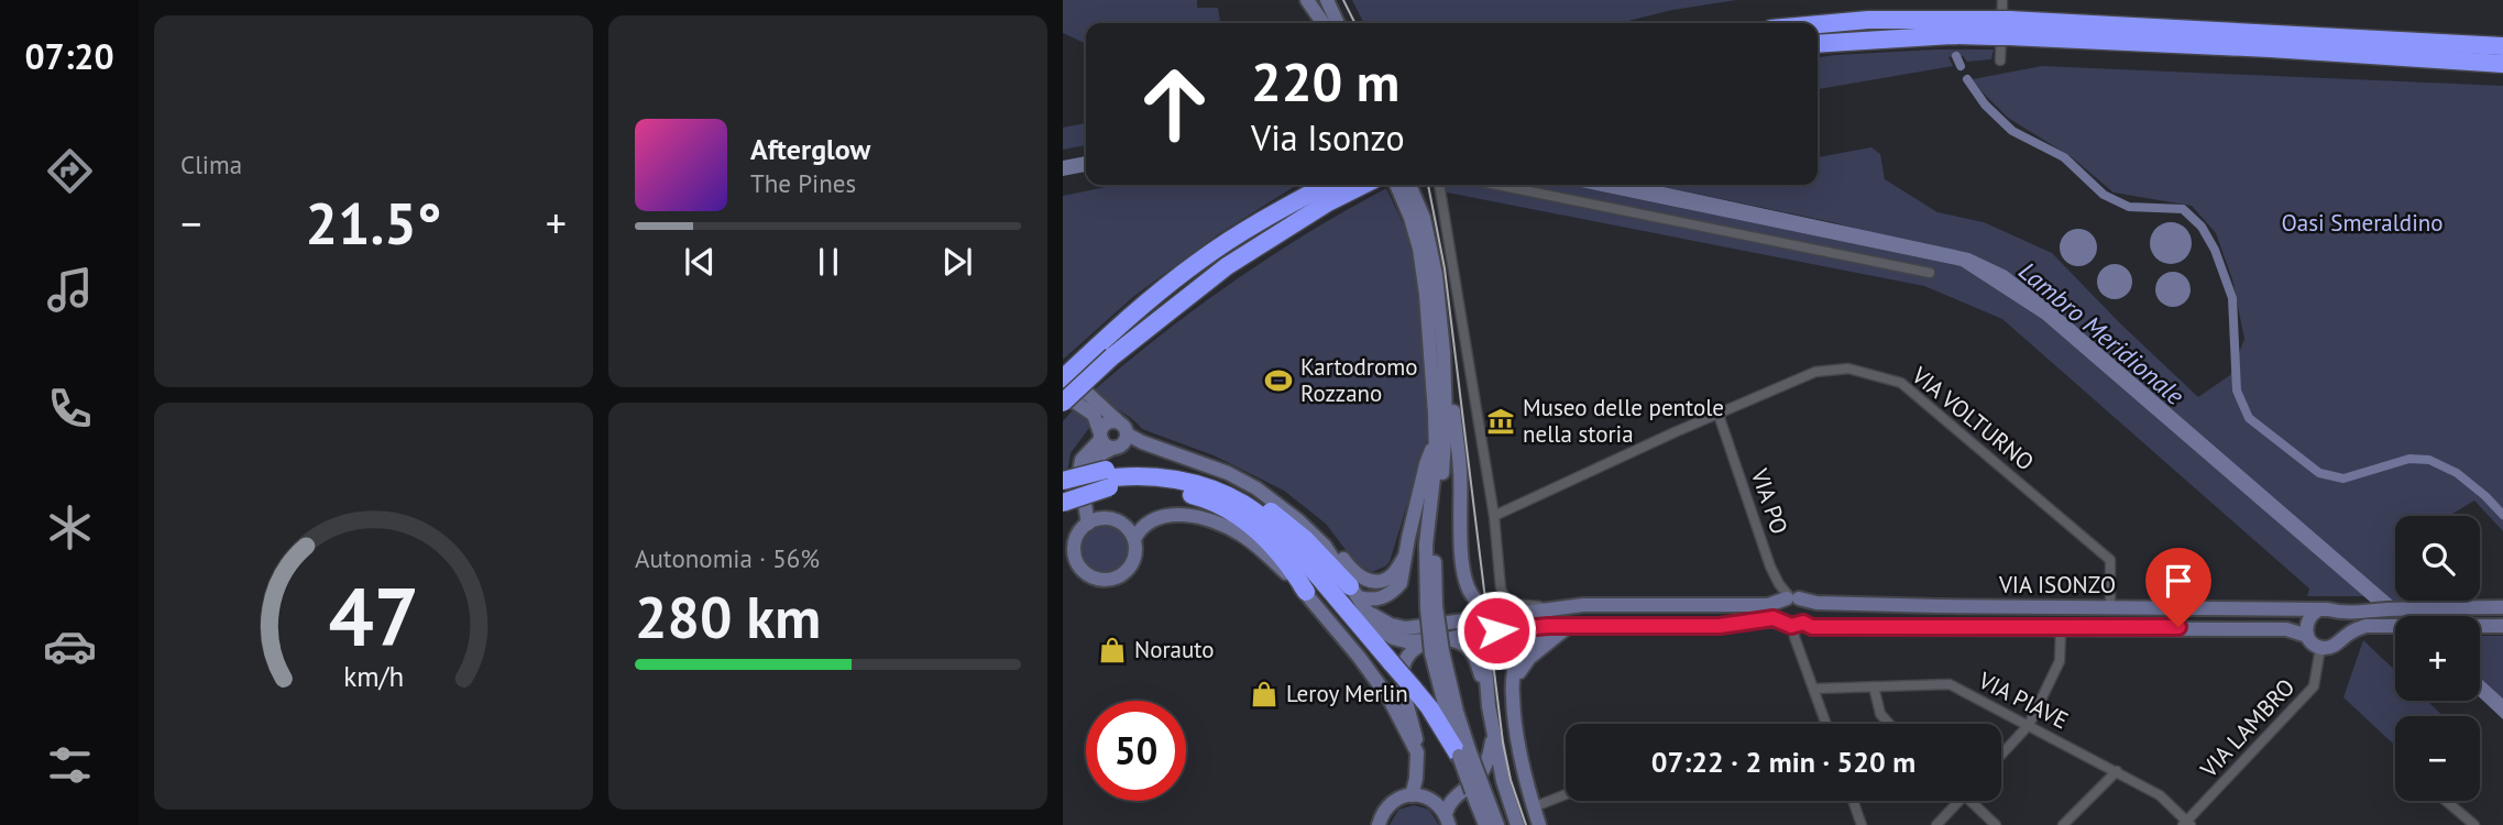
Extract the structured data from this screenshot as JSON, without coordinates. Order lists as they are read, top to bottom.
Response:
{
  "streets": {
    "main road": ["VIA ISONZO"],
    "street": [
      "VIA VOLTURNO",
      "VIA PO",
      "VIA PIAVE",
      "VIA LAMBRO"
    ]
  },
  "crossings": [
    ["VIA VOLTURNO", "VIA PO"],
    ["VIA VOLTURNO", "VIA ISONZO"],
    ["VIA PO", "VIA ISONZO"],
    ["VIA ISONZO", "VIA LAMBRO"],
    ["VIA PIAVE", "VIA LAMBRO"]
  ],
  "water": ["Lambro Meridionale"],
  "parks": ["Oasi Smeraldino"],
  "places": {
    "sports": ["Kartodromo Rozzano"],
    "museum": ["Museo delle pentole nella storia"],
    "shop": ["Norauto", "Leroy Merlin"]
  },
  "page": {
    "tabs": "07:20",
    "tile": [
      "Clima",
      ["Autonomia · 56%", "280 km"]
    ],
    "turn": ["220 m", "Via Isonzo"],
    "song": ["Afterglow", "The Pines"],
    "heat": ["−", "21.5°", "+"],
    "map_buttons": ["+", "−"],
    "limit": "50",
    "trip": "07:22 · 2 min · 520 m",
    "gauge": ["47", "km/h"]
  }
}
